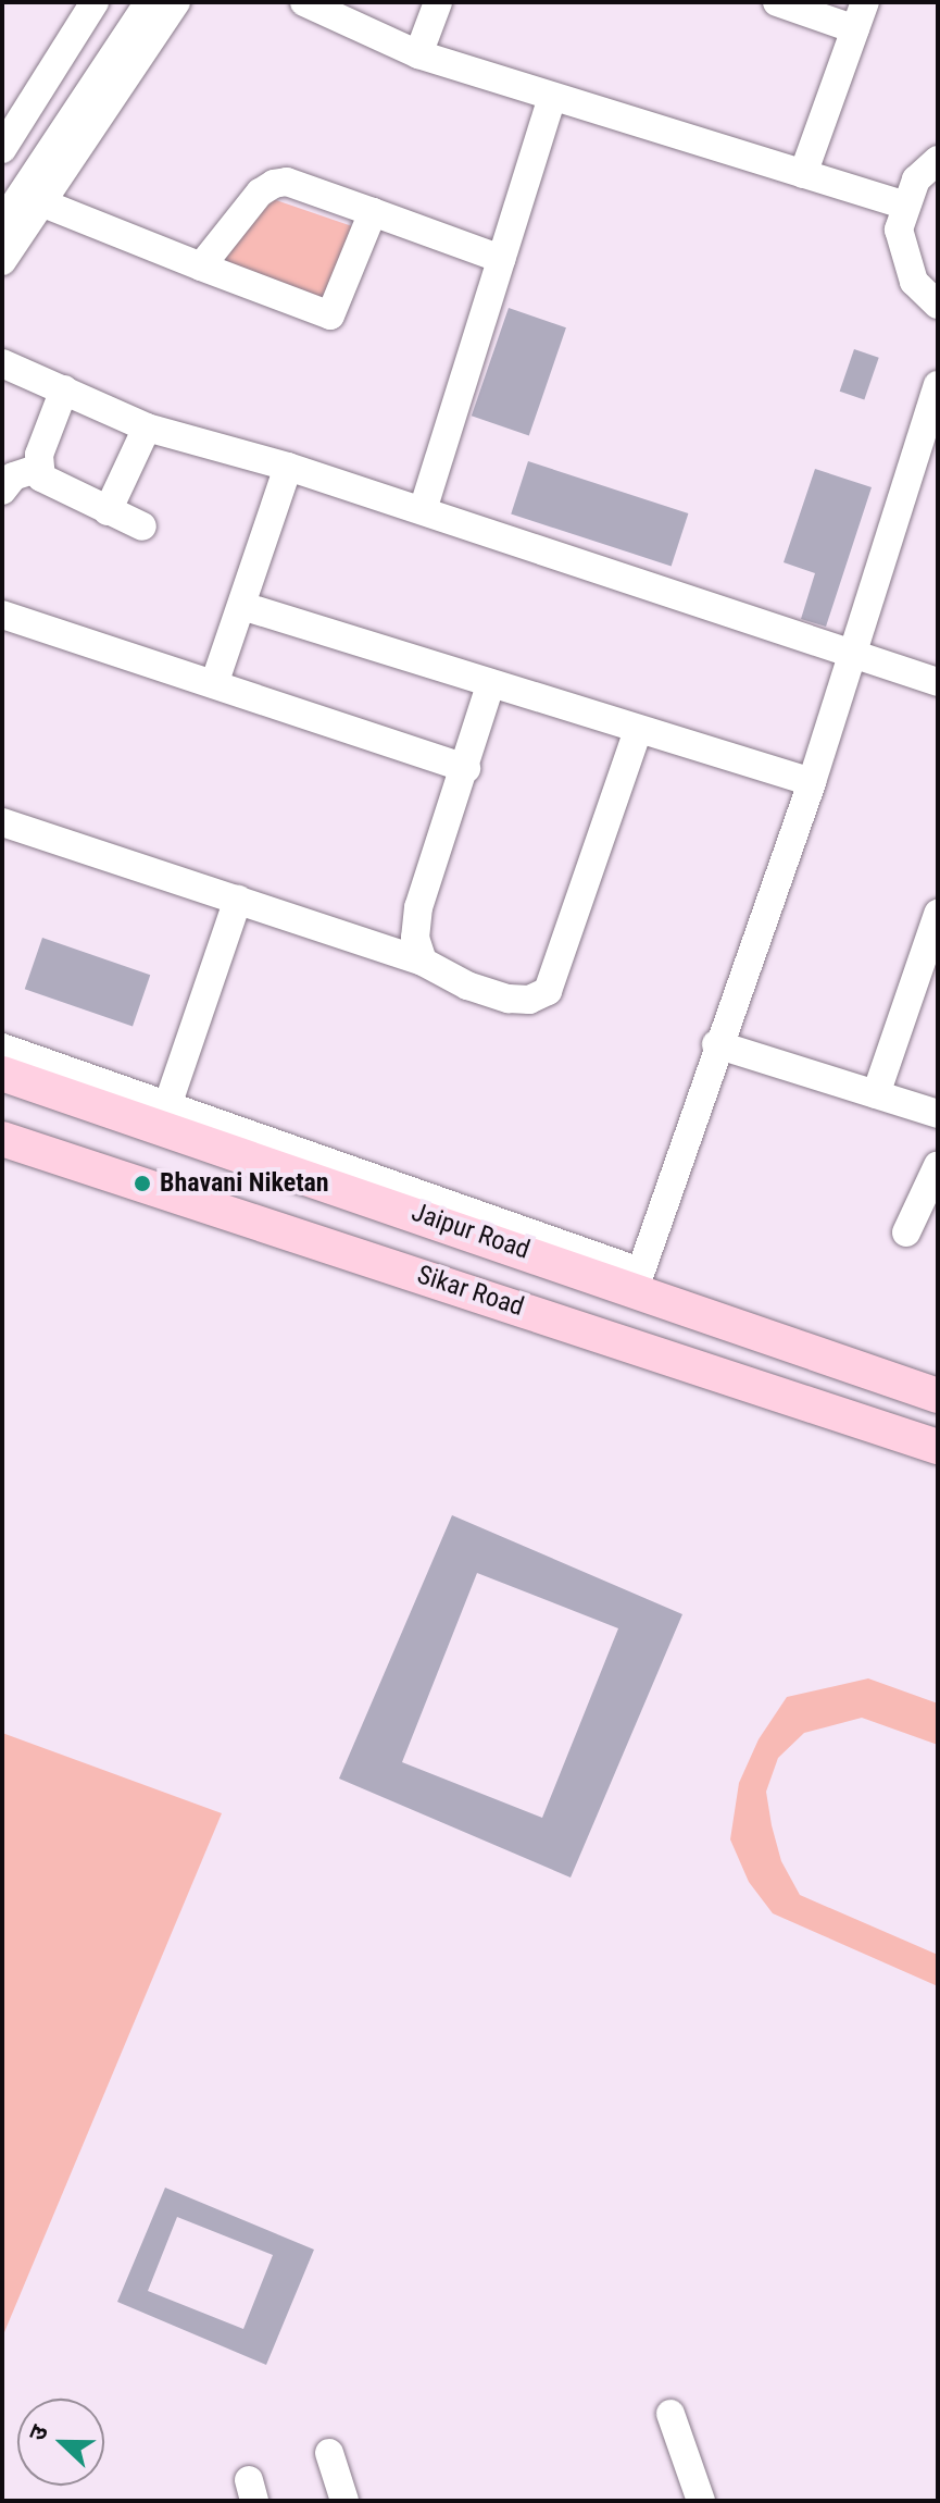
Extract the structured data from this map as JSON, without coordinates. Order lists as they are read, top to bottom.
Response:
{
  "streets": {
    "main road": ["Jaipur Road", "Sikar Road"]
  },
  "places": ["Bhavani Niketan"],
  "north": "left"
}
